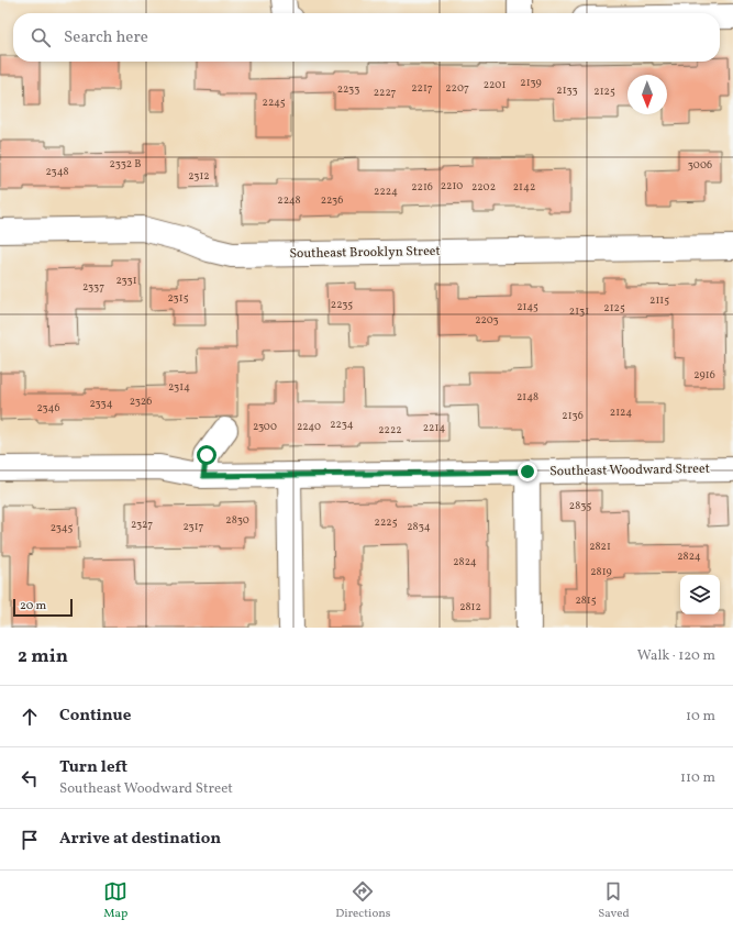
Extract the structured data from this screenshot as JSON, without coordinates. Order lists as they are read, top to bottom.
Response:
{
  "streets": {
    "street": ["Southeast Brooklyn Street", "Southeast Woodward Street"]
  },
  "house_numbers": [
    "2139",
    "2201",
    "2217",
    "2207",
    "2233",
    "2133",
    "2125",
    "2227",
    "2245",
    "2332 B",
    "3006",
    "2348",
    "2312",
    "2210",
    "2216",
    "2202",
    "2142",
    "2224",
    "2248",
    "2236",
    "2331",
    "2337",
    "2315",
    "2115",
    "2235",
    "2145",
    "2125",
    "2131",
    "2203",
    "2916",
    "2314",
    "2148",
    "2326",
    "2334",
    "2346",
    "2124",
    "2136",
    "2234",
    "2300",
    "2240",
    "2214",
    "2222",
    "2835",
    "2830",
    "2225",
    "2327",
    "2317",
    "2834",
    "2345",
    "2821",
    "2824",
    "2824",
    "2819",
    "2815",
    "2812"
  ],
  "scale_bar": "20 m",
  "north": "bottom",
  "page": {
    "search": "Search here",
    "scale": "20 m",
    "heading": ["2 min", "Walk · 120 m"],
    "list": [
      ["Continue", "10 m"],
      ["Turn left", "Southeast Woodward Street", "110 m"],
      "Arrive at destination"
    ],
    "nav": ["Map", "Directions", "Saved"]
  }
}
